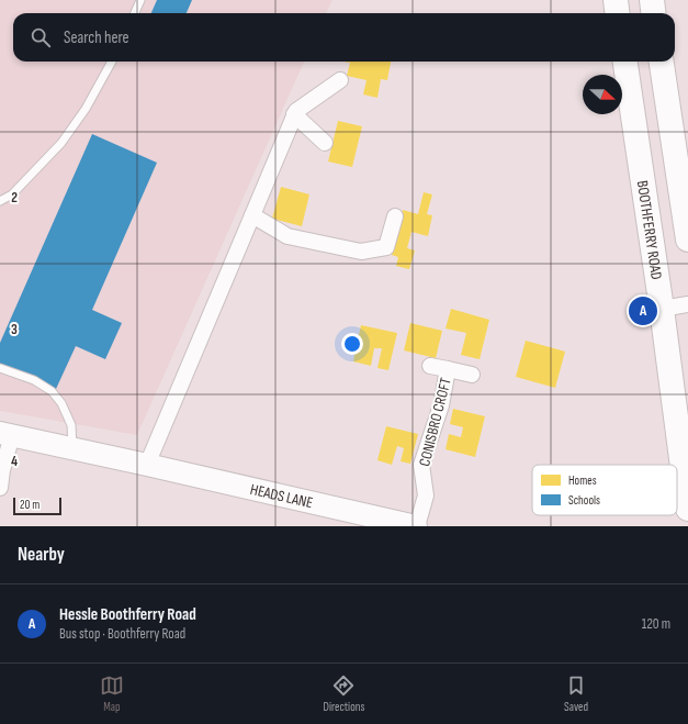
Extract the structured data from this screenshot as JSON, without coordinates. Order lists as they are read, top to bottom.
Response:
{
  "streets": {
    "main road": ["BOOTHFERRY ROAD"],
    "street": ["CONISBRO CROFT", "HEADS LANE"]
  },
  "crossings": [
    ["CONISBRO CROFT", "HEADS LANE"]
  ],
  "legend": ["Homes", "Schools"],
  "scale_bar": "20 m",
  "north": "right",
  "page": {
    "search": "Search here",
    "pins": "A",
    "scale": "20 m",
    "heading": "Nearby",
    "list": [
      {
        "mark": "A",
        "name": "Hessle Boothferry Road",
        "note": "Bus stop · Boothferry Road",
        "value": "120 m"
      }
    ],
    "nav": ["Map", "Directions", "Saved"]
  },
  "grid": {
    "rows": ["2", "3", "4"]
  }
}
